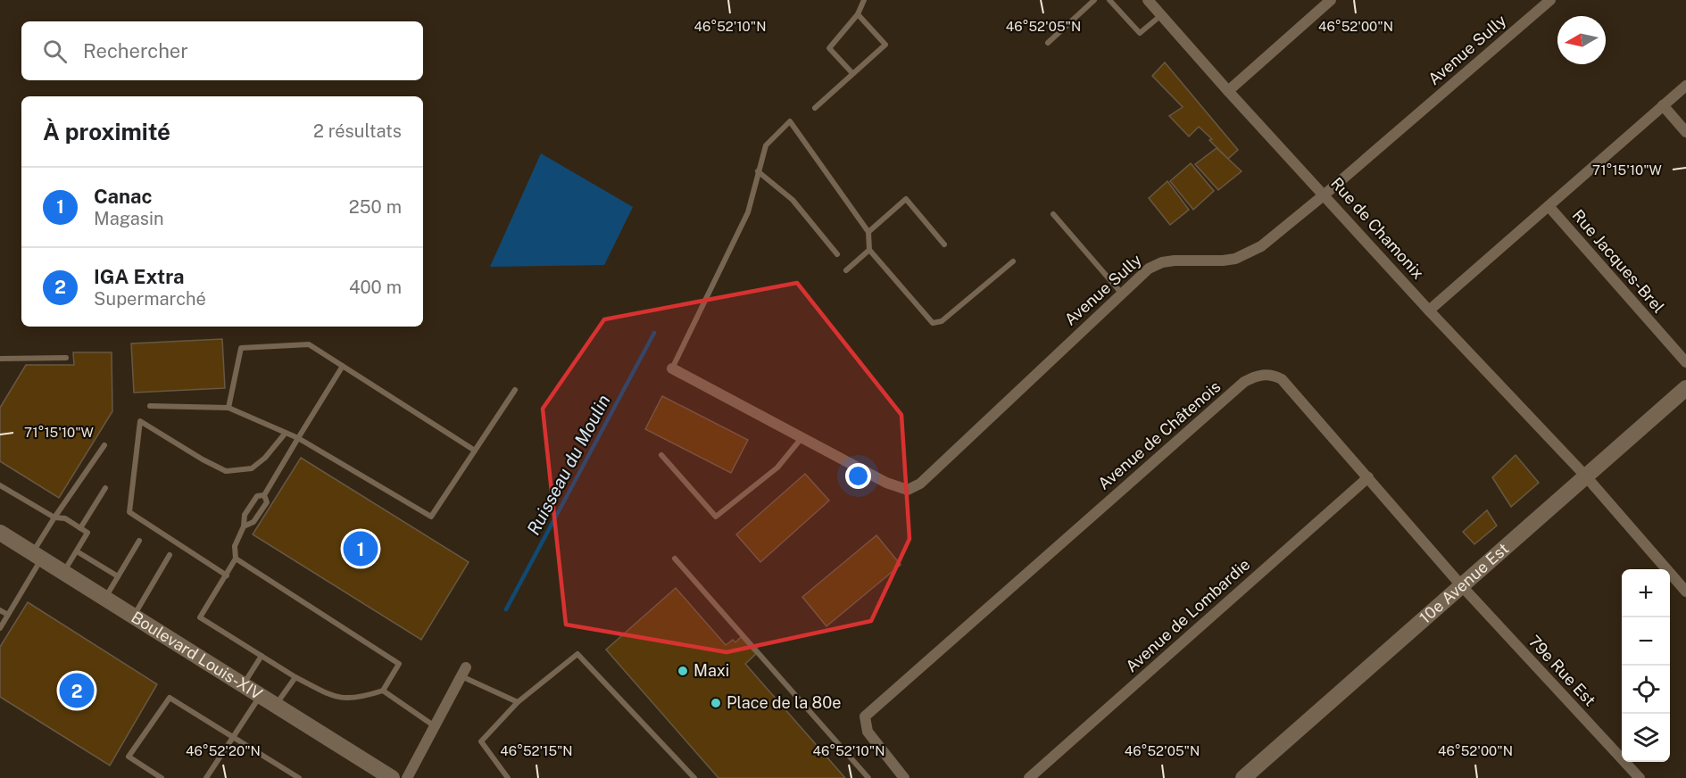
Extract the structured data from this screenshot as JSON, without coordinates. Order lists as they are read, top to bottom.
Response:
{
  "streets": {
    "street": [
      "Avenue Sully",
      "Rue de Chamonix",
      "Rue Jacques-Brel",
      "Avenue de Châtenois",
      "10e Avenue Est",
      "Avenue de Lombardie",
      "Boulevard Louis-XIV",
      "79e Rue Est"
    ]
  },
  "crossings": [
    ["Avenue Sully", "Rue de Chamonix"],
    ["Rue de Chamonix", "10e Avenue Est"],
    ["Avenue de Châtenois", "10e Avenue Est"],
    ["Avenue de Châtenois", "Avenue de Lombardie"],
    ["Avenue de Châtenois", "79e Rue Est"],
    ["10e Avenue Est", "79e Rue Est"]
  ],
  "water": ["Ruisseau du Moulin"],
  "places": ["Maxi", "Place de la 80e"],
  "north": "left",
  "page": {
    "search": "Rechercher",
    "heading": ["À proximité", "2 résultats"],
    "list": [
      {
        "mark": "1",
        "name": "Canac",
        "note": "Magasin",
        "value": "250 m"
      },
      {
        "mark": "2",
        "name": "IGA Extra",
        "note": "Supermarché",
        "value": "400 m"
      }
    ],
    "pins": ["1", "2"],
    "map_buttons": ["+", "−"]
  },
  "coordinates": [
    "46°52'10\"N",
    "46°52'05\"N",
    "46°52'00\"N",
    "71°15'10\"W",
    "46°52'20\"N",
    "46°52'15\"N"
  ]
}
